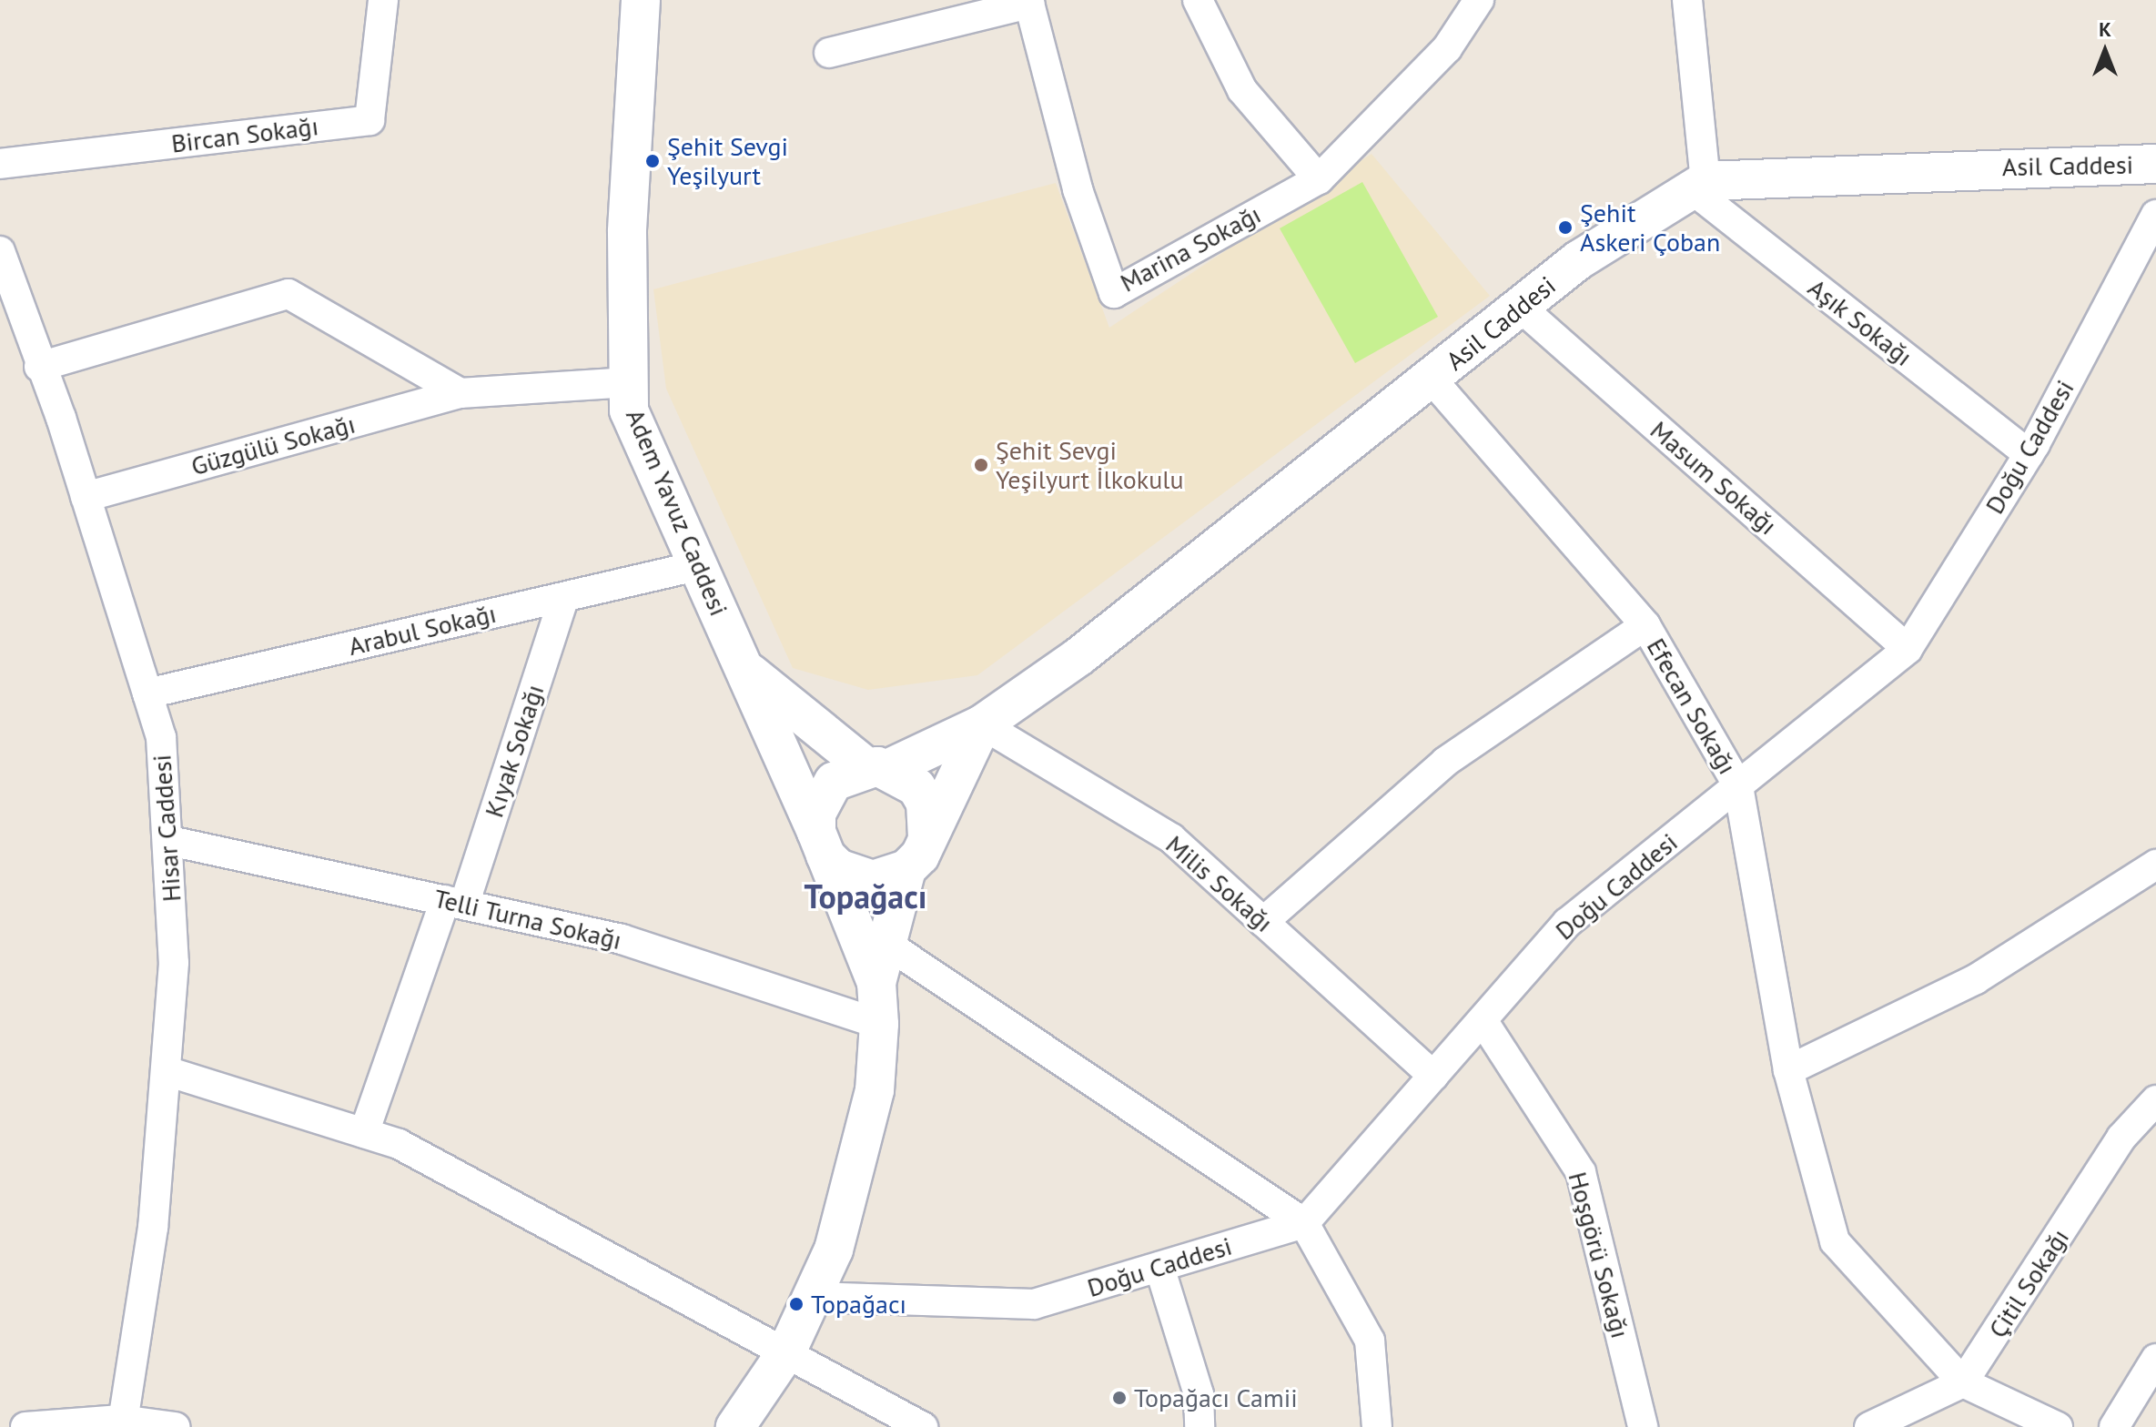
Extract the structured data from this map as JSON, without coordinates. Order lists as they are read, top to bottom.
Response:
{
  "streets": {
    "street": [
      "Bircan Sokağı",
      "Asil Caddesi",
      "Marina Sokağı",
      "Aşık Sokağı",
      "Güzgülü Sokağı",
      "Doğu Caddesi",
      "Masum Sokağı",
      "Adem Yavuz Caddesi",
      "Arabul Sokağı",
      "Efecan Sokağı",
      "Kıyak Sokağı",
      "Hisar Caddesi",
      "Milis Sokağı",
      "Telli Turna Sokağı",
      "Hoşgörü Sokağı",
      "Çitil Sokağı"
    ]
  },
  "crossings": [
    ["Asil Caddesi", "Aşık Sokağı"],
    ["Asil Caddesi", "Masum Sokağı"],
    ["Asil Caddesi", "Adem Yavuz Caddesi"],
    ["Asil Caddesi", "Efecan Sokağı"],
    ["Asil Caddesi", "Milis Sokağı"],
    ["Aşık Sokağı", "Doğu Caddesi"],
    ["Güzgülü Sokağı", "Adem Yavuz Caddesi"],
    ["Güzgülü Sokağı", "Hisar Caddesi"],
    ["Doğu Caddesi", "Masum Sokağı"],
    ["Doğu Caddesi", "Adem Yavuz Caddesi"],
    ["Doğu Caddesi", "Efecan Sokağı"],
    ["Doğu Caddesi", "Milis Sokağı"],
    ["Doğu Caddesi", "Hoşgörü Sokağı"],
    ["Adem Yavuz Caddesi", "Arabul Sokağı"],
    ["Adem Yavuz Caddesi", "Telli Turna Sokağı"],
    ["Arabul Sokağı", "Kıyak Sokağı"],
    ["Arabul Sokağı", "Hisar Caddesi"],
    ["Efecan Sokağı", "Çitil Sokağı"],
    ["Kıyak Sokağı", "Telli Turna Sokağı"],
    ["Hisar Caddesi", "Telli Turna Sokağı"]
  ],
  "districts": ["Topağacı"],
  "places": [
    "Şehit Sevgi Yeşilyurt",
    "Şehit Askeri Çoban",
    "Şehit Sevgi Yeşilyurt İlkokulu",
    "Topağacı",
    "Topağacı Camii"
  ],
  "north": "top"
}
